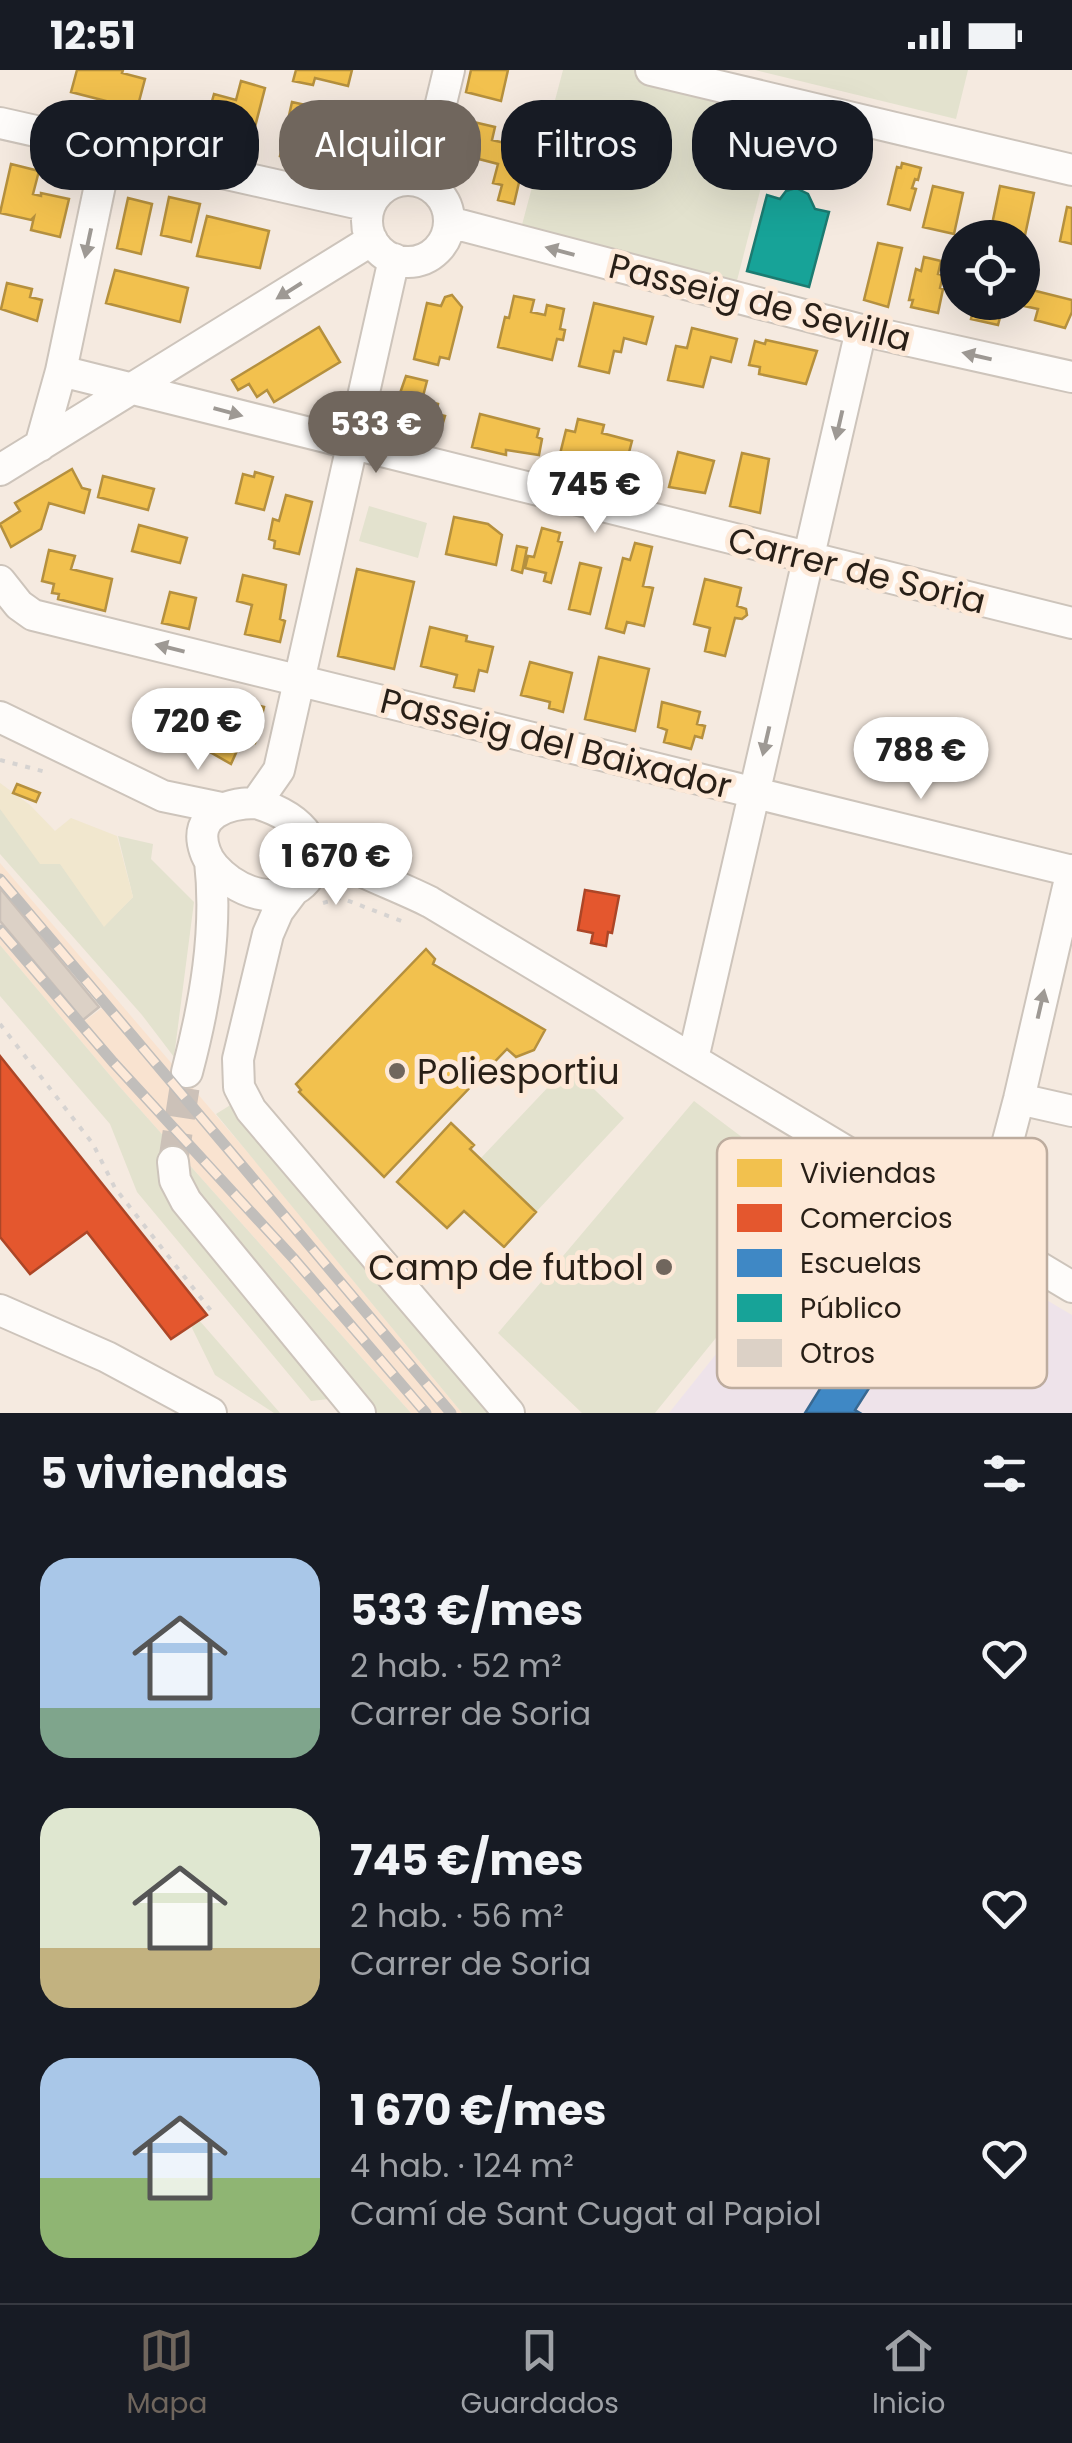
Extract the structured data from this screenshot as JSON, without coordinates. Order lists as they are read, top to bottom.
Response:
{
  "streets": {
    "street": ["Passeig de Sevilla", "Carrer de Soria", "Passeig del Baixador"]
  },
  "places": ["Poliesportiu", "Camp de futbol"],
  "legend": [
    "Viviendas",
    "Comercios",
    "Escuelas",
    "Público",
    "Otros"
  ],
  "page": {
    "status": "12:51",
    "chip": [
      "Comprar",
      "Alquilar",
      "Filtros",
      "Nuevo"
    ],
    "price": [
      "533 €",
      "745 €",
      "720 €",
      "788 €",
      "1 670 €"
    ],
    "heading": "5 viviendas",
    "list": [
      {
        "name": "533 €/mes",
        "note": "2 hab. · 52 m² · Carrer de Soria"
      },
      {
        "name": "745 €/mes",
        "note": "2 hab. · 56 m² · Carrer de Soria"
      },
      {
        "name": "1 670 €/mes",
        "note": "4 hab. · 124 m² · Camí de Sant Cugat al Papiol"
      }
    ],
    "tabs": ["Mapa", "Guardados", "Inicio"]
  }
}
